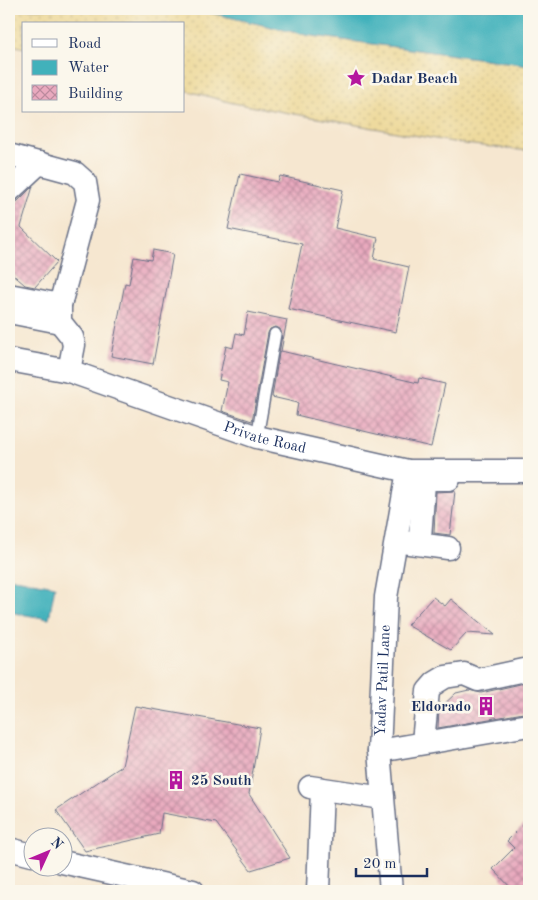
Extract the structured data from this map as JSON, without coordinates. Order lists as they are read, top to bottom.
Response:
{
  "streets": {
    "street": ["Private Road", "Yadav Patil Lane"]
  },
  "crossings": [
    ["Private Road", "Yadav Patil Lane"]
  ],
  "places": {
    "place": ["Dadar Beach"],
    "building": ["Eldorado", "25 South"]
  },
  "legend": ["Road", "Water", "Building"],
  "scale_bar": "20 m",
  "north": "top right"
}
